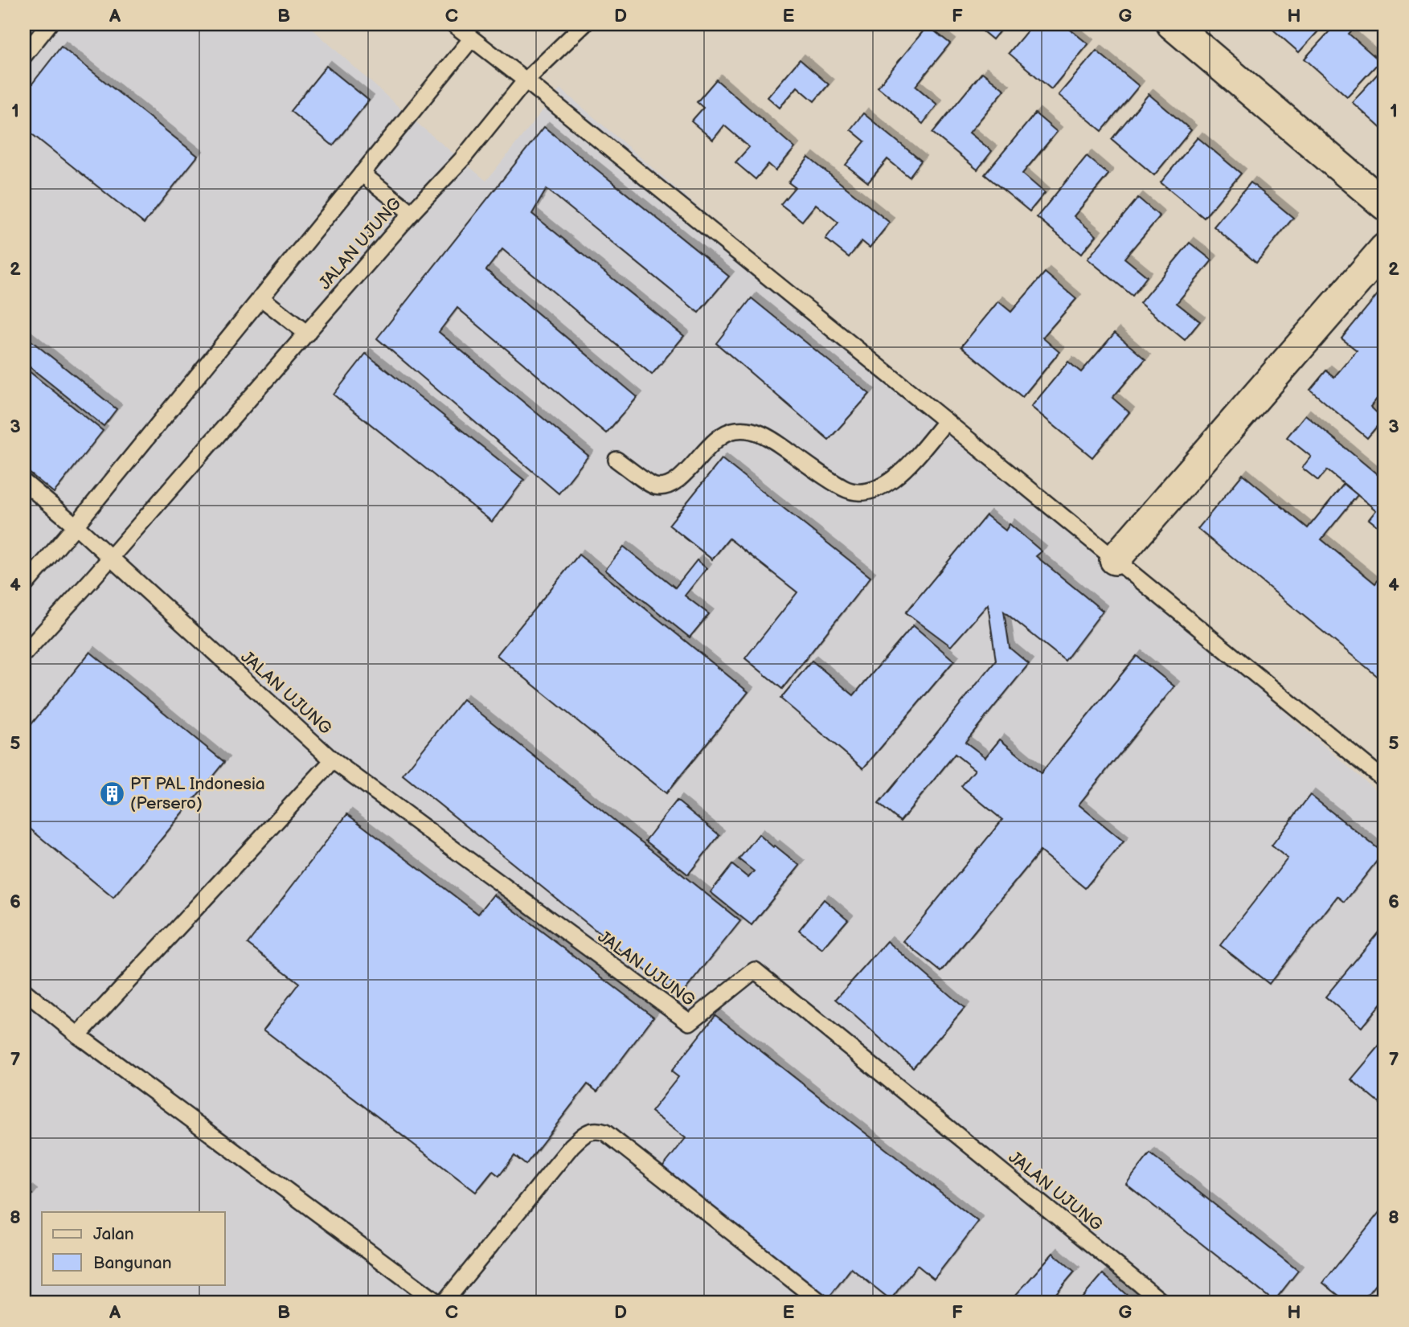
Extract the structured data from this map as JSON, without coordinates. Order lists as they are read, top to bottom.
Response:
{
  "streets": {
    "lane": ["JALAN UJUNG"]
  },
  "places": {
    "building": ["PT PAL Indonesia (Persero)"]
  },
  "legend": ["Jalan", "Bangunan"],
  "grid": {
    "columns": [
      "A",
      "B",
      "C",
      "D",
      "E",
      "F",
      "G",
      "H"
    ],
    "rows": [
      "1",
      "2",
      "3",
      "4",
      "5",
      "6",
      "7",
      "8"
    ]
  }
}
